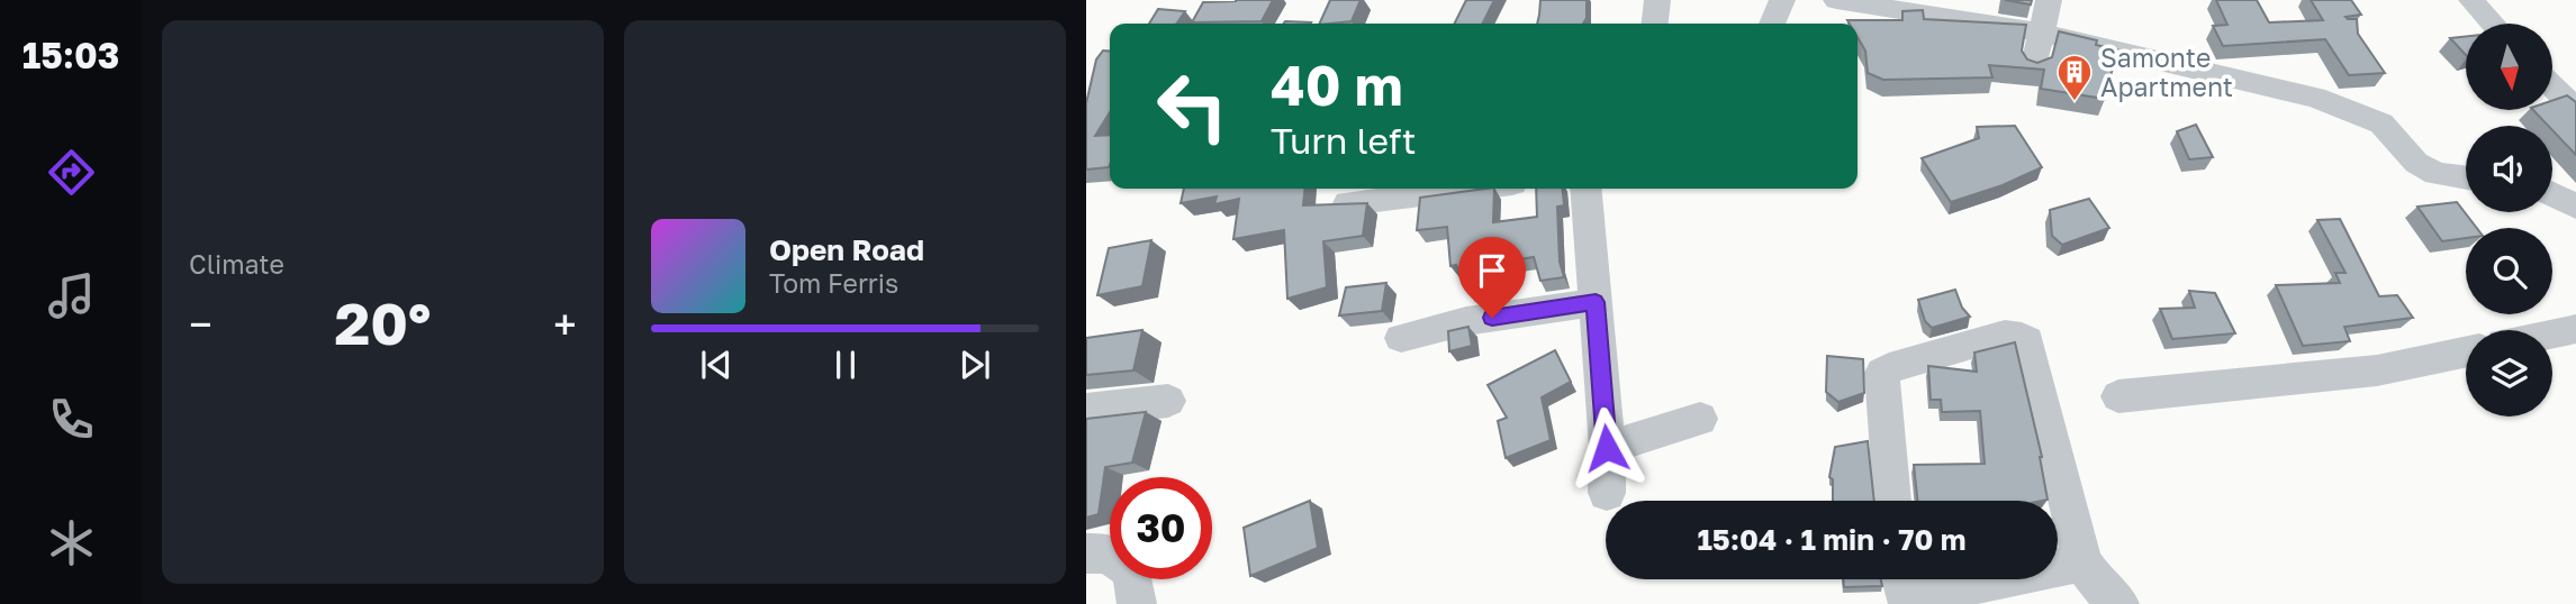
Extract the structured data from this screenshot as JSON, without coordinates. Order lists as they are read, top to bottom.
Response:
{
  "places": {
    "building": ["Samonte Apartment"]
  },
  "north": "bottom",
  "page": {
    "tabs": "15:03",
    "tile": "Climate",
    "turn": ["40 m", "Turn left"],
    "song": ["Open Road", "Tom Ferris"],
    "heat": ["−", "20°", "+"],
    "limit": "30",
    "trip": "15:04 · 1 min · 70 m"
  }
}
